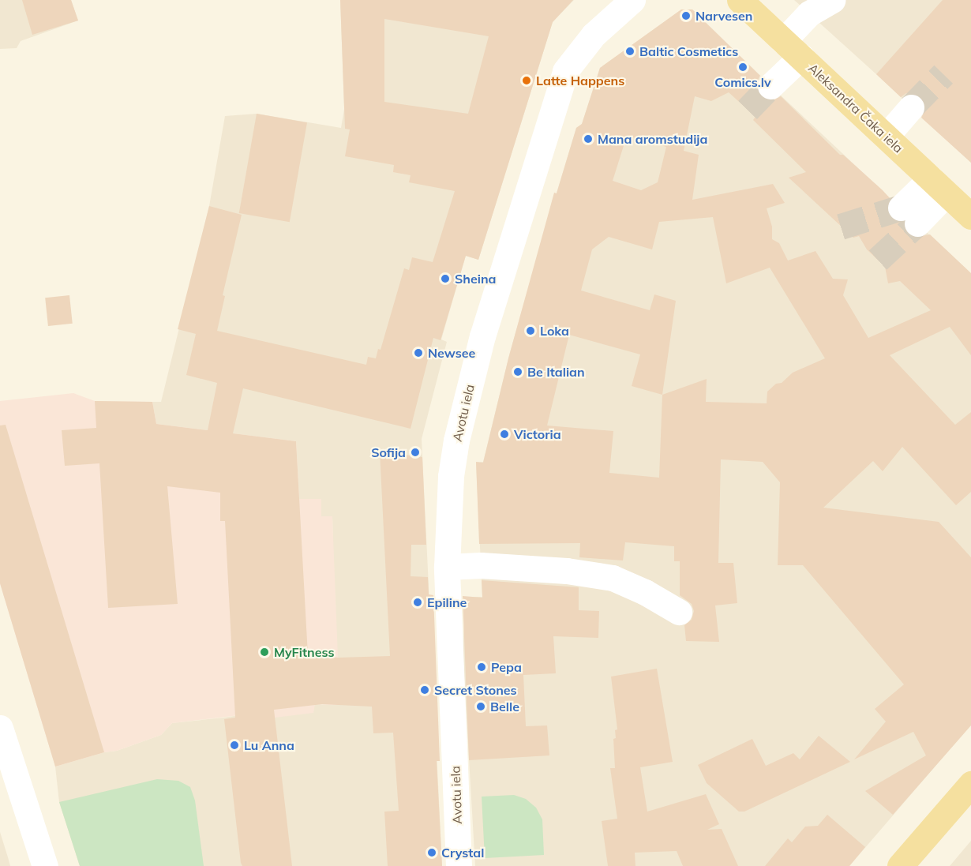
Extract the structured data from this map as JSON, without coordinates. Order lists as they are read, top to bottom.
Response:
{
  "streets": {
    "main road": ["Aleksandra Čaka iela"],
    "street": ["Avotu iela"]
  },
  "places": [
    "Narvesen",
    "Baltic Cosmetics",
    "Comics.lv",
    "Latte Happens",
    "Mana aromstudija",
    "Sheina",
    "Loka",
    "Newsee",
    "Be Italian",
    "Victoria",
    "Sofija",
    "Epiline",
    "MyFitness",
    "Pepa",
    "Secret Stones",
    "Belle",
    "Lu Anna",
    "Crystal"
  ]
}
